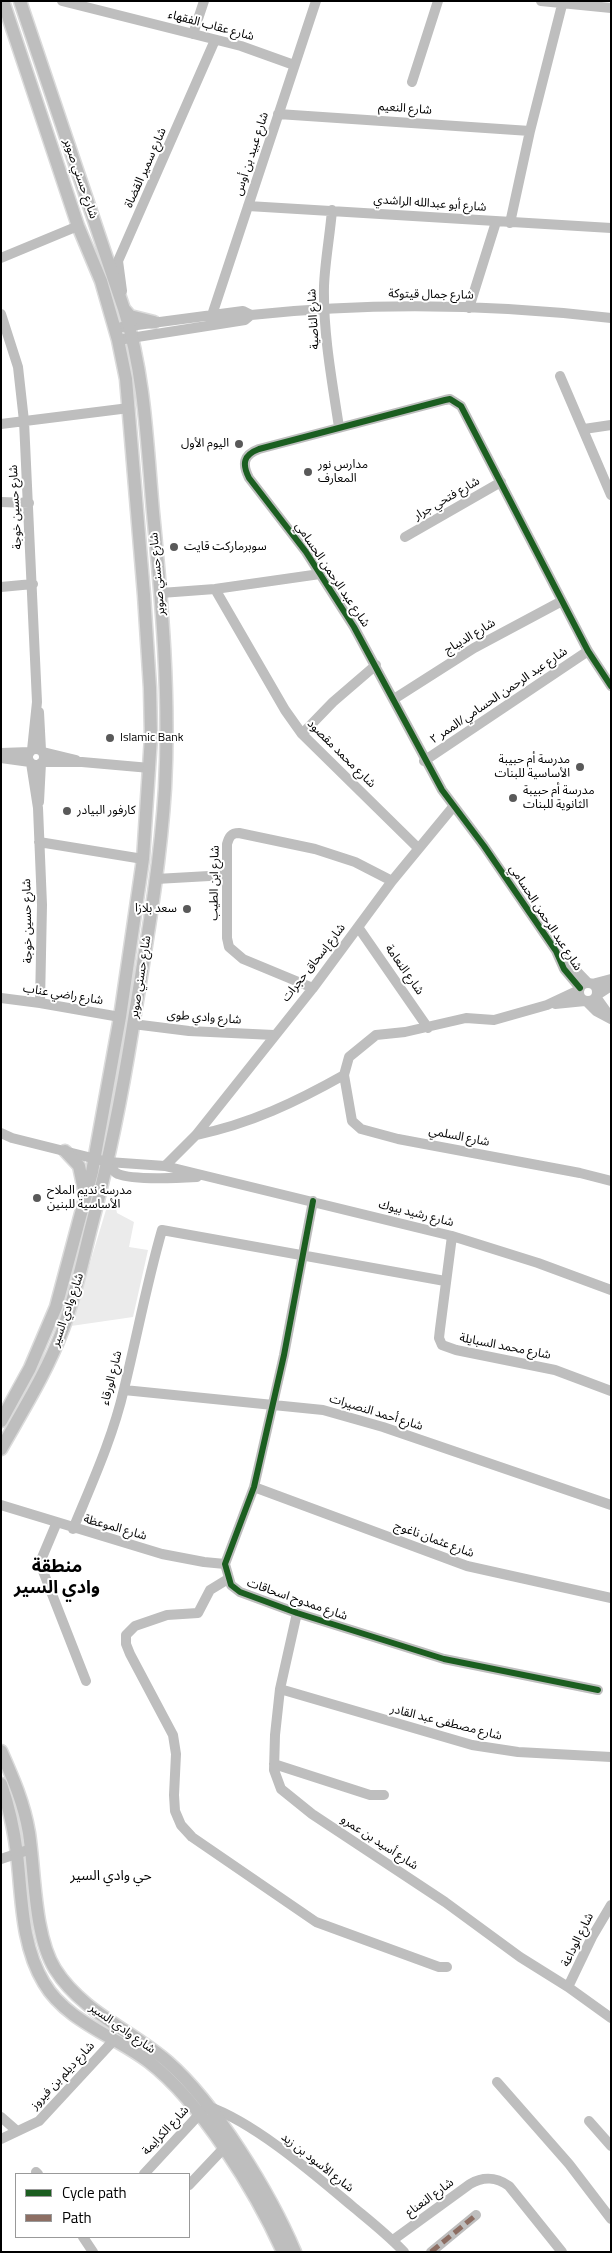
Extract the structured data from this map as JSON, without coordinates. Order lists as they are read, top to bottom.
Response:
{
  "streets": {
    "main road": ["شارع حسني صوبر", "شارع وادي السير"],
    "street": [
      "شارع عقاب الفقهاء",
      "شارع النعيم",
      "شارع عبيد بن أوس",
      "شارع سمير القضاة",
      "شارع أبو عبدالله الراشدي",
      "شارع جمال قيتوكة",
      "شارع الناصية",
      "شارع فتحي جرار",
      "شارع حسين خوجة",
      "شارع عبد الرحمن الحسامي",
      "شارع الديباج",
      "شارع عبد الرحمن الحسامي/الممر ٢",
      "شارع محمد مقصود",
      "شارع ابن الطيب",
      "شارع إسحاق حجرات",
      "شارع النعامة",
      "شارع راضي عناب",
      "شارع وادي طوى",
      "شارع السلمي",
      "شارع رشيد بيوك",
      "شارع محمد السبايلة",
      "شارع الورقاء",
      "شارع أحمد النصيرات",
      "شارع الموعظة",
      "شارع عثمان ناغوج",
      "شارع ممدوح اسحاقات",
      "شارع مصطفى عبد القادر",
      "شارع أسيد بن عمرو",
      "شارع الوداعة",
      "شارع ديلم بن فيروز",
      "شارع الكرايمة",
      "شارع الأسود بن زيد",
      "شارع النعناع"
    ]
  },
  "crossings": [
    ["شارع عقاب الفقهاء", "شارع عبيد بن أوس"],
    ["شارع عقاب الفقهاء", "شارع سمير القضاة"],
    ["شارع النعيم", "شارع عبيد بن أوس"],
    ["شارع عبيد بن أوس", "شارع أبو عبدالله الراشدي"],
    ["شارع عبيد بن أوس", "شارع جمال قيتوكة"],
    ["شارع سمير القضاة", "شارع حسني صوبر"],
    ["شارع حسني صوبر", "شارع جمال قيتوكة"],
    ["شارع حسني صوبر", "شارع راضي عناب"],
    ["شارع حسني صوبر", "شارع وادي طوى"],
    ["شارع حسني صوبر", "شارع رشيد بيوك"],
    ["شارع حسني صوبر", "شارع وادي السير"],
    ["شارع أبو عبدالله الراشدي", "شارع الناصية"],
    ["شارع جمال قيتوكة", "شارع الناصية"],
    ["شارع الناصية", "شارع عبد الرحمن الحسامي"],
    ["شارع فتحي جرار", "شارع عبد الرحمن الحسامي"],
    ["شارع حسين خوجة", "شارع راضي عناب"],
    ["شارع عبد الرحمن الحسامي", "شارع الديباج"],
    ["شارع عبد الرحمن الحسامي", "شارع عبد الرحمن الحسامي/الممر ٢"],
    ["شارع عبد الرحمن الحسامي", "شارع إسحاق حجرات"],
    ["شارع محمد مقصود", "شارع إسحاق حجرات"],
    ["شارع ابن الطيب", "شارع إسحاق حجرات"],
    ["شارع إسحاق حجرات", "شارع النعامة"],
    ["شارع إسحاق حجرات", "شارع وادي طوى"],
    ["شارع إسحاق حجرات", "شارع رشيد بيوك"],
    ["شارع رشيد بيوك", "شارع وادي السير"],
    ["شارع رشيد بيوك", "شارع محمد السبايلة"],
    ["شارع وادي السير", "شارع ديلم بن فيروز"],
    ["شارع وادي السير", "شارع الكرايمة"],
    ["شارع وادي السير", "شارع الأسود بن زيد"],
    ["شارع الورقاء", "شارع أحمد النصيرات"],
    ["شارع الورقاء", "شارع الموعظة"],
    ["شارع ممدوح اسحاقات", "شارع أسيد بن عمرو"],
    ["شارع مصطفى عبد القادر", "شارع أسيد بن عمرو"],
    ["شارع أسيد بن عمرو", "شارع الوداعة"],
    ["شارع الكرايمة", "شارع الأسود بن زيد"],
    ["شارع الأسود بن زيد", "شارع النعناع"]
  ],
  "districts": ["منطقة وادي السير", "حي وادي السير"],
  "places": [
    "اليوم الأول",
    "مدارس نور المعارف",
    "سوبرماركت قايت",
    "Islamic Bank",
    "مدرسة أم حبيبة الأساسية للبنات",
    "مدرسة أم حبيبة الثانوية للبنات",
    "كارفور البيادر",
    "سعد بلازا",
    "مدرسة نديم الملاح الأساسية للبنين"
  ],
  "legend": ["Cycle path", "Path"]
}
